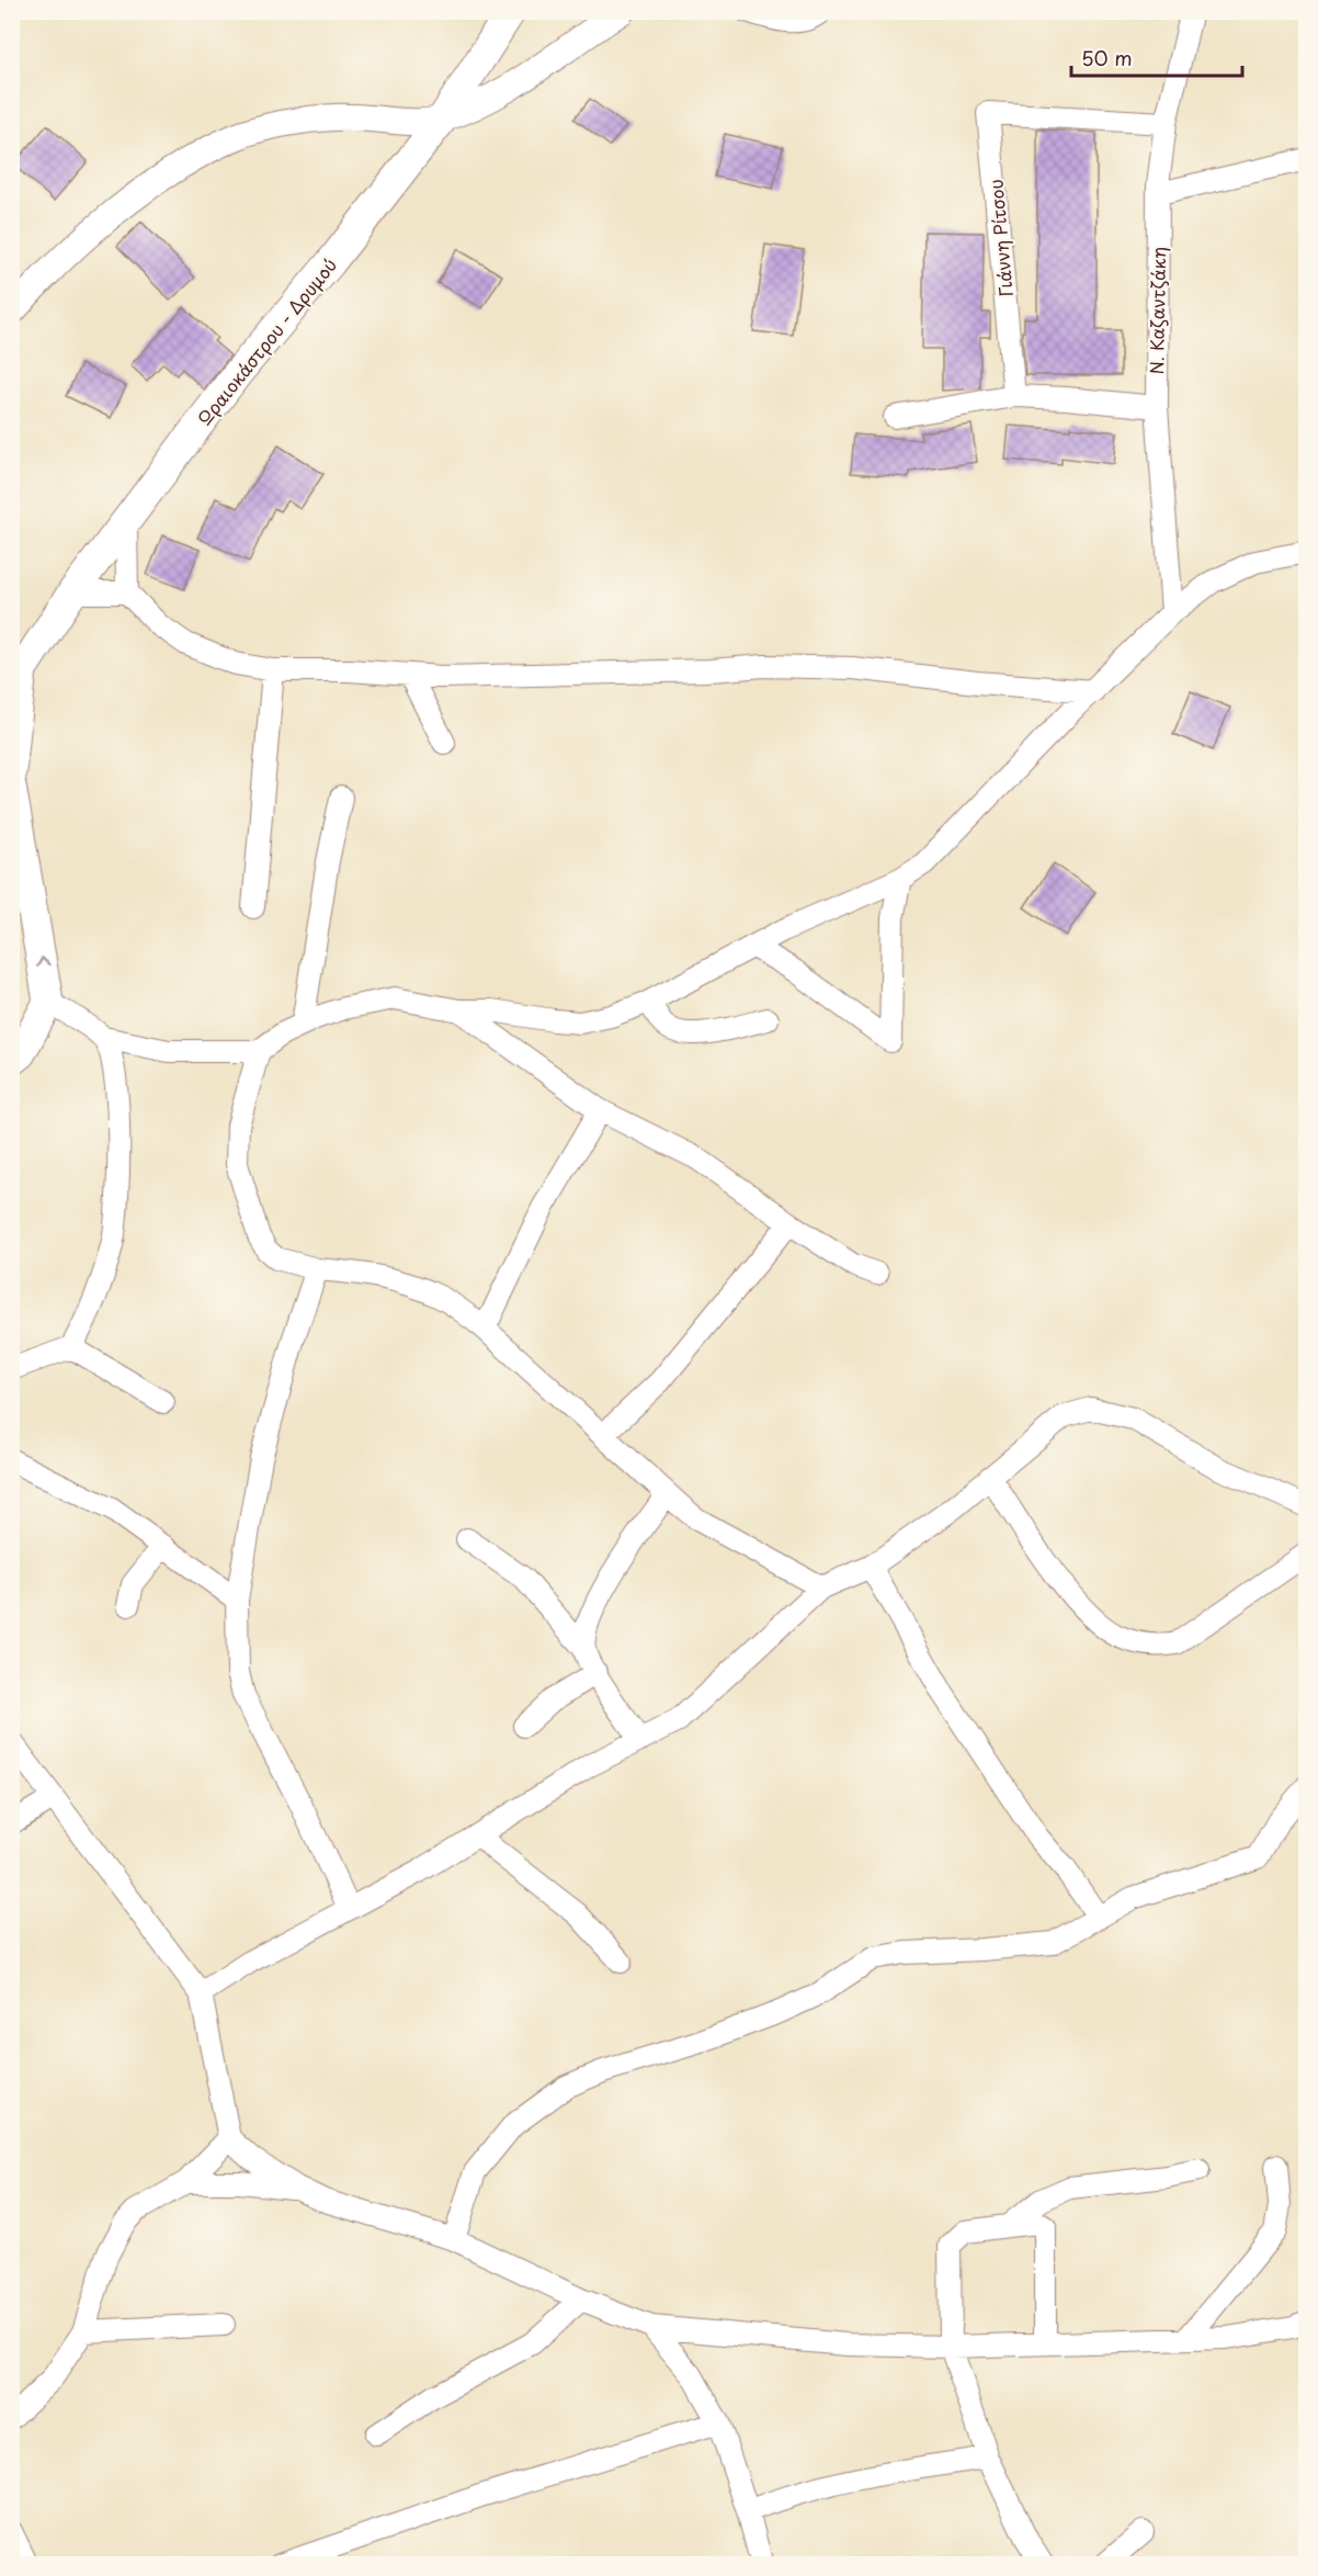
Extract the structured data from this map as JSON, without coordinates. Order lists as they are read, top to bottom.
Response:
{
  "streets": {
    "main road": ["Ωραιοκάστρου - Δρυμού"],
    "street": ["Γιάννη Ρίτσου", "Ν. Καζαντζάκη"]
  },
  "crossings": [
    ["Γιάννη Ρίτσου", "Ν. Καζαντζάκη"]
  ],
  "scale_bar": "50 m"
}
